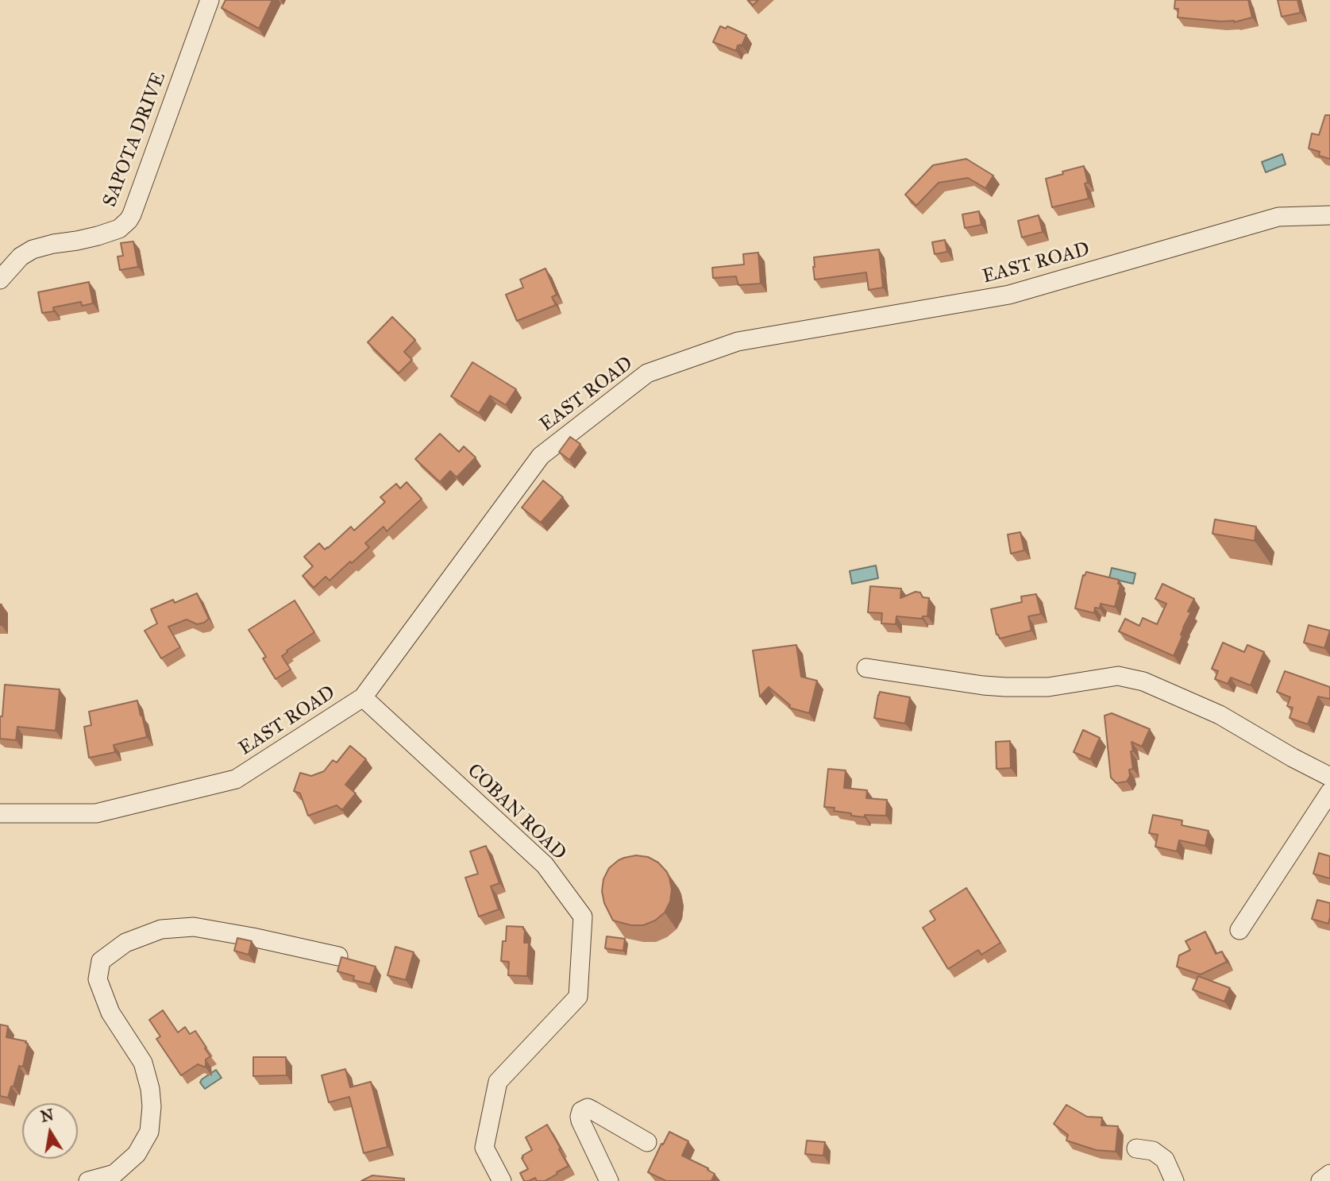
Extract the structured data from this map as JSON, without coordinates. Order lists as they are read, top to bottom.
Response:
{
  "streets": {
    "street": ["SAPOTA DRIVE", "EAST ROAD", "COBAN ROAD"]
  },
  "crossings": [
    ["EAST ROAD", "COBAN ROAD"]
  ],
  "north": "top"
}
